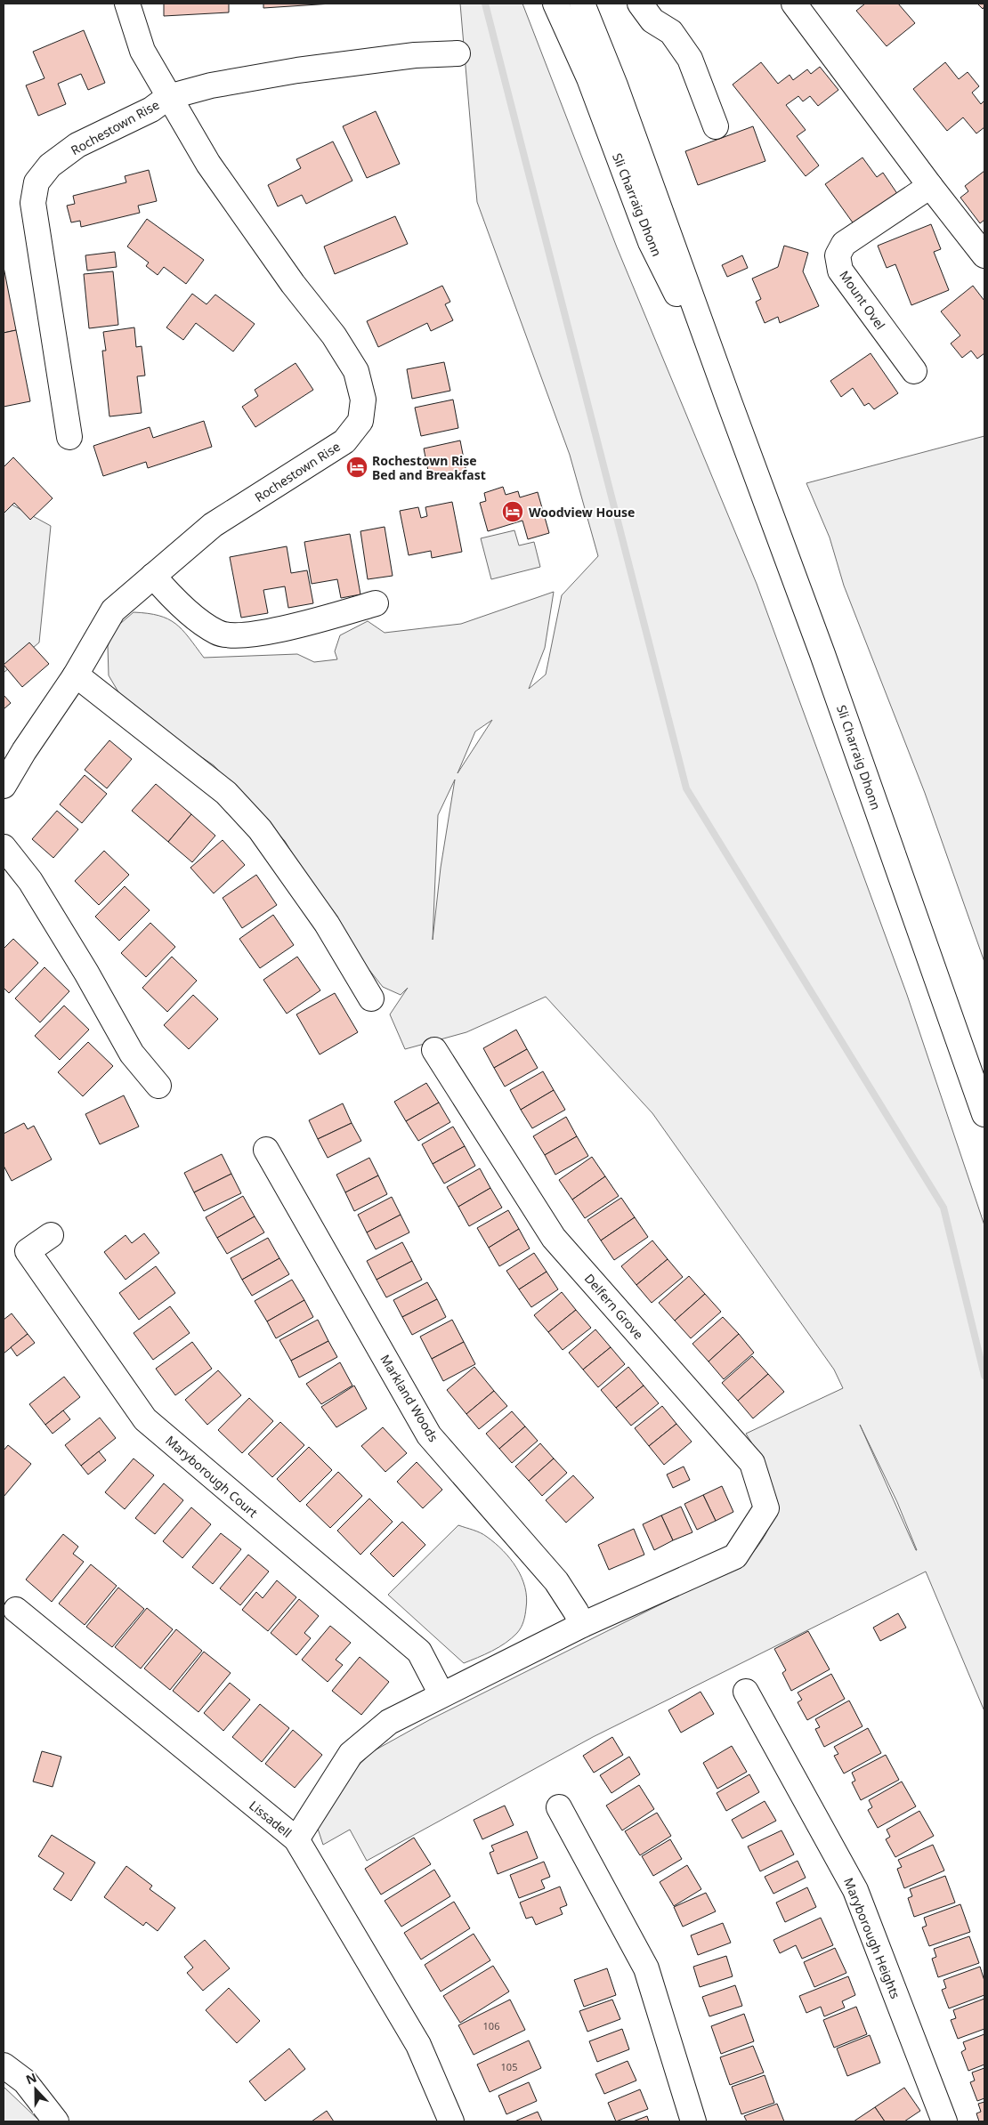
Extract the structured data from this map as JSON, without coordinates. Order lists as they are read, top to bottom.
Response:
{
  "streets": {
    "main road": [
      "Rochestown Rise",
      "Sli Charraig Dhonn",
      "Mount Ovel",
      "Delfern Grove",
      "Markland Woods",
      "Maryborough Court",
      "Lissadell",
      "Maryborough Heights"
    ]
  },
  "crossings": [
    ["Delfern Grove", "Markland Woods"]
  ],
  "places": {
    "hotel": ["Rochestown Rise Bed and Breakfast", "Woodview House"]
  },
  "house_numbers": ["106", "105"],
  "north": "top"
}
